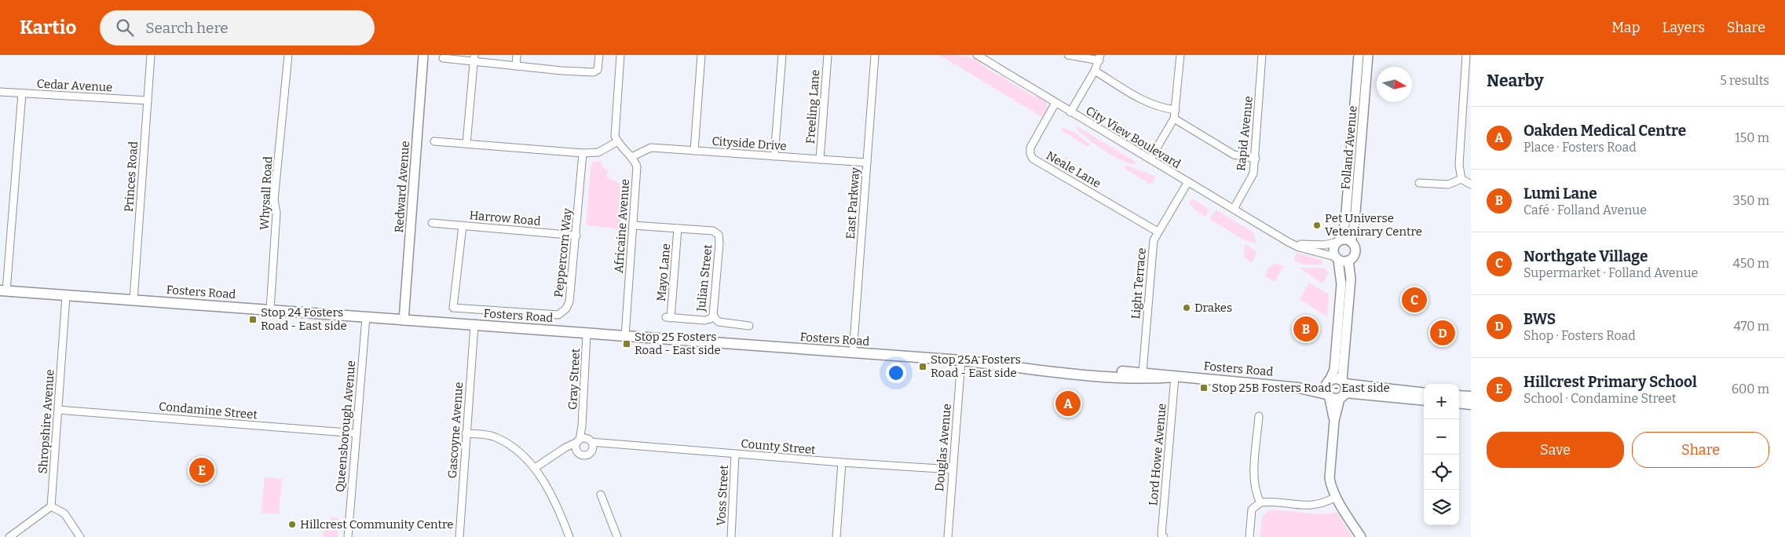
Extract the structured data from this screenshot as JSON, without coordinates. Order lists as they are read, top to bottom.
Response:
{
  "streets": {
    "main road": ["Fosters Road"],
    "street": [
      "Cedar Avenue",
      "Freeling Lane",
      "Rapid Avenue",
      "City View Boulevard",
      "Cityside Drive",
      "Folland Avenue",
      "Neale Lane",
      "Princes Road",
      "Redward Avenue",
      "Whysall Road",
      "East Parkway",
      "Harrow Road",
      "Africaine Avenue",
      "Peppercorn Way",
      "Mayo Lane",
      "Julian Street",
      "Light Terrace",
      "Gray Street",
      "Condamine Street",
      "Shropshire Avenue",
      "Queensborough Avenue",
      "Gascoyne Avenue",
      "County Street",
      "Douglas Avenue",
      "Lord Howe Avenue",
      "Voss Street"
    ]
  },
  "crossings": [
    ["Cedar Avenue", "Princes Road"],
    ["Freeling Lane", "Cityside Drive"],
    ["Rapid Avenue", "City View Boulevard"],
    ["City View Boulevard", "Folland Avenue"],
    ["City View Boulevard", "Neale Lane"],
    ["City View Boulevard", "Light Terrace"],
    ["Cityside Drive", "East Parkway"],
    ["Cityside Drive", "Africaine Avenue"],
    ["Neale Lane", "Light Terrace"],
    ["Princes Road", "Fosters Road"],
    ["Redward Avenue", "Fosters Road"],
    ["Whysall Road", "Fosters Road"],
    ["East Parkway", "Fosters Road"],
    ["Harrow Road", "Peppercorn Way"],
    ["Africaine Avenue", "Julian Street"],
    ["Africaine Avenue", "Fosters Road"],
    ["Mayo Lane", "Julian Street"],
    ["Light Terrace", "Fosters Road"],
    ["Fosters Road", "Gray Street"],
    ["Fosters Road", "Shropshire Avenue"],
    ["Fosters Road", "Queensborough Avenue"],
    ["Fosters Road", "Gascoyne Avenue"],
    ["Fosters Road", "Douglas Avenue"],
    ["Fosters Road", "Lord Howe Avenue"],
    ["Gray Street", "County Street"],
    ["Condamine Street", "Shropshire Avenue"],
    ["Condamine Street", "Queensborough Avenue"],
    ["County Street", "Douglas Avenue"],
    ["County Street", "Voss Street"]
  ],
  "places": {
    "other": ["Pet Universe Vetenirary Centre", "Drakes", "Hillcrest Community Centre"],
    "transit": [
      "Stop 24 Fosters Road - East side",
      "Stop 25 Fosters Road - East side",
      "Stop 25A Fosters Road - East side",
      "Stop 25B Fosters Road - East side"
    ]
  },
  "north": "right",
  "page": {
    "header": "Kartio",
    "search": "Search here",
    "nav": ["Map", "Layers", "Share"],
    "heading": ["Nearby", "5 results"],
    "list": [
      {
        "mark": "A",
        "name": "Oakden Medical Centre",
        "note": "Place · Fosters Road",
        "value": "150 m"
      },
      {
        "mark": "B",
        "name": "Lumi Lane",
        "note": "Café · Folland Avenue",
        "value": "350 m"
      },
      {
        "mark": "C",
        "name": "Northgate Village",
        "note": "Supermarket · Folland Avenue",
        "value": "450 m"
      },
      {
        "mark": "D",
        "name": "BWS",
        "note": "Shop · Fosters Road",
        "value": "470 m"
      },
      {
        "mark": "E",
        "name": "Hillcrest Primary School",
        "note": "School · Condamine Street",
        "value": "600 m"
      }
    ],
    "pins": [
      "C",
      "B",
      "D",
      "A",
      "E"
    ],
    "map_buttons": ["+", "−"],
    "buttons": ["Save", "Share"]
  }
}
